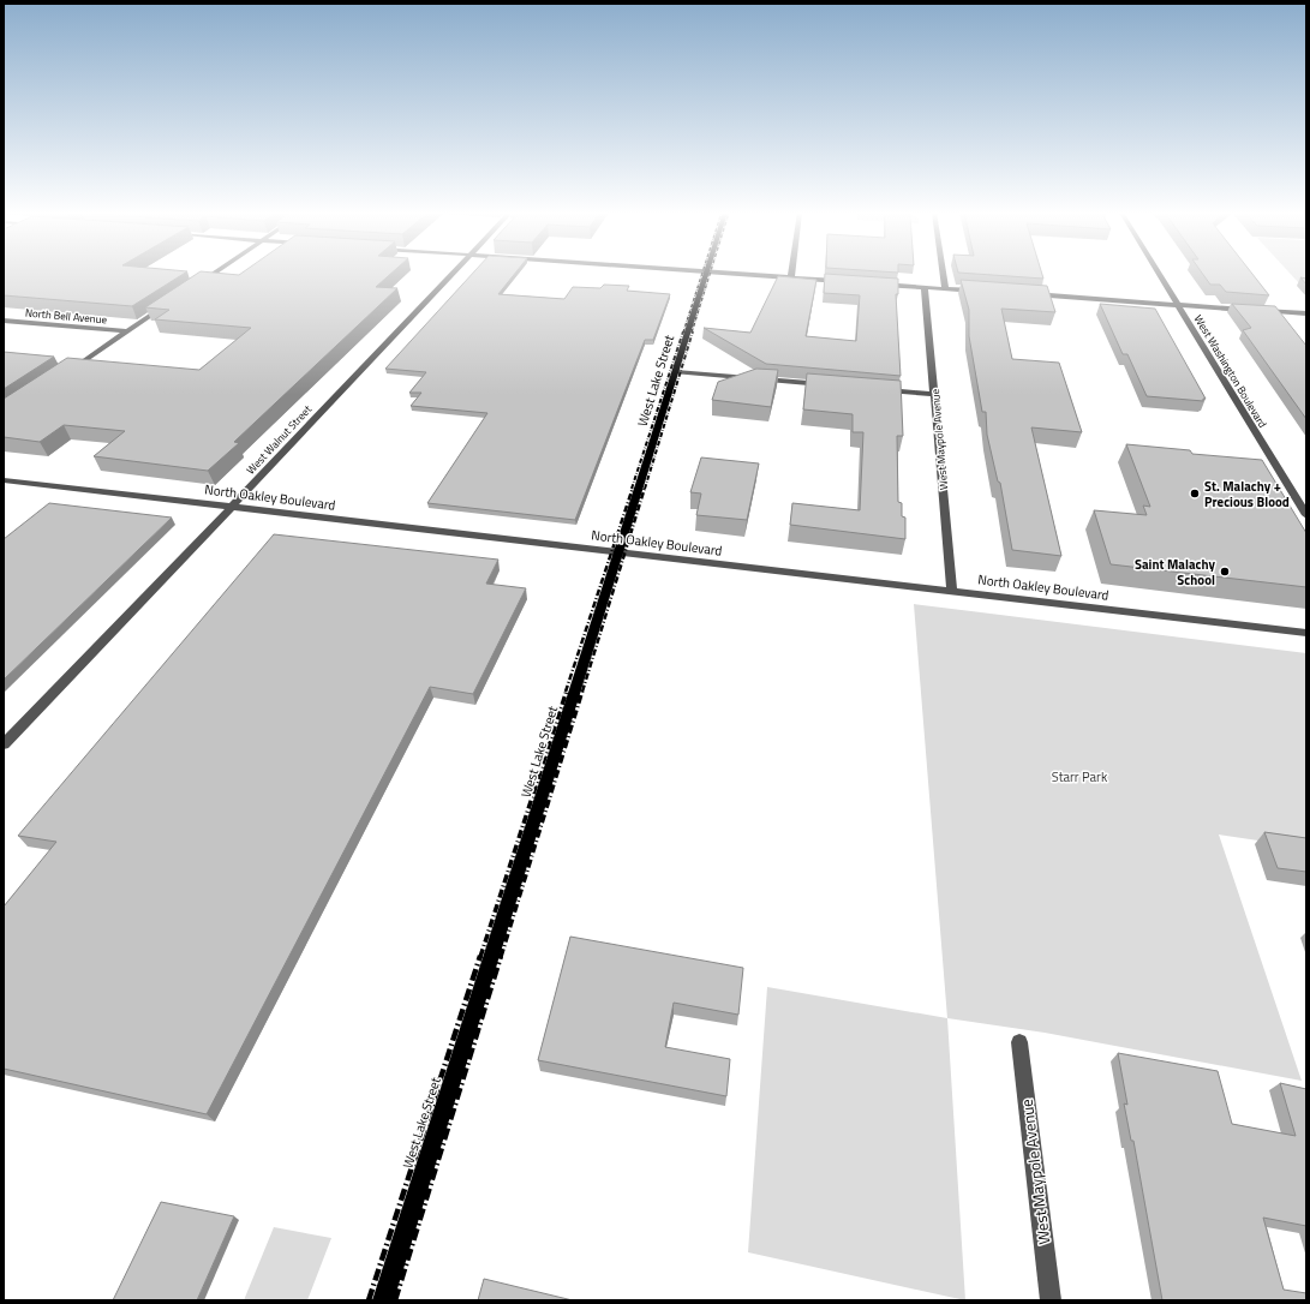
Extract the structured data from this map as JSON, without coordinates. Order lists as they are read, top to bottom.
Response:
{
  "streets": {
    "main road": ["West Lake Street"],
    "street": [
      "North Bell Avenue",
      "West Washington Boulevard",
      "West Walnut Street",
      "West Maypole Avenue",
      "North Oakley Boulevard"
    ]
  },
  "crossings": [
    ["West Lake Street", "North Oakley Boulevard"],
    ["West Walnut Street", "North Oakley Boulevard"],
    ["West Maypole Avenue", "North Oakley Boulevard"]
  ],
  "parks": ["Starr Park"],
  "places": ["St. Malachy + Precious Blood", "Saint Malachy School"]
}
